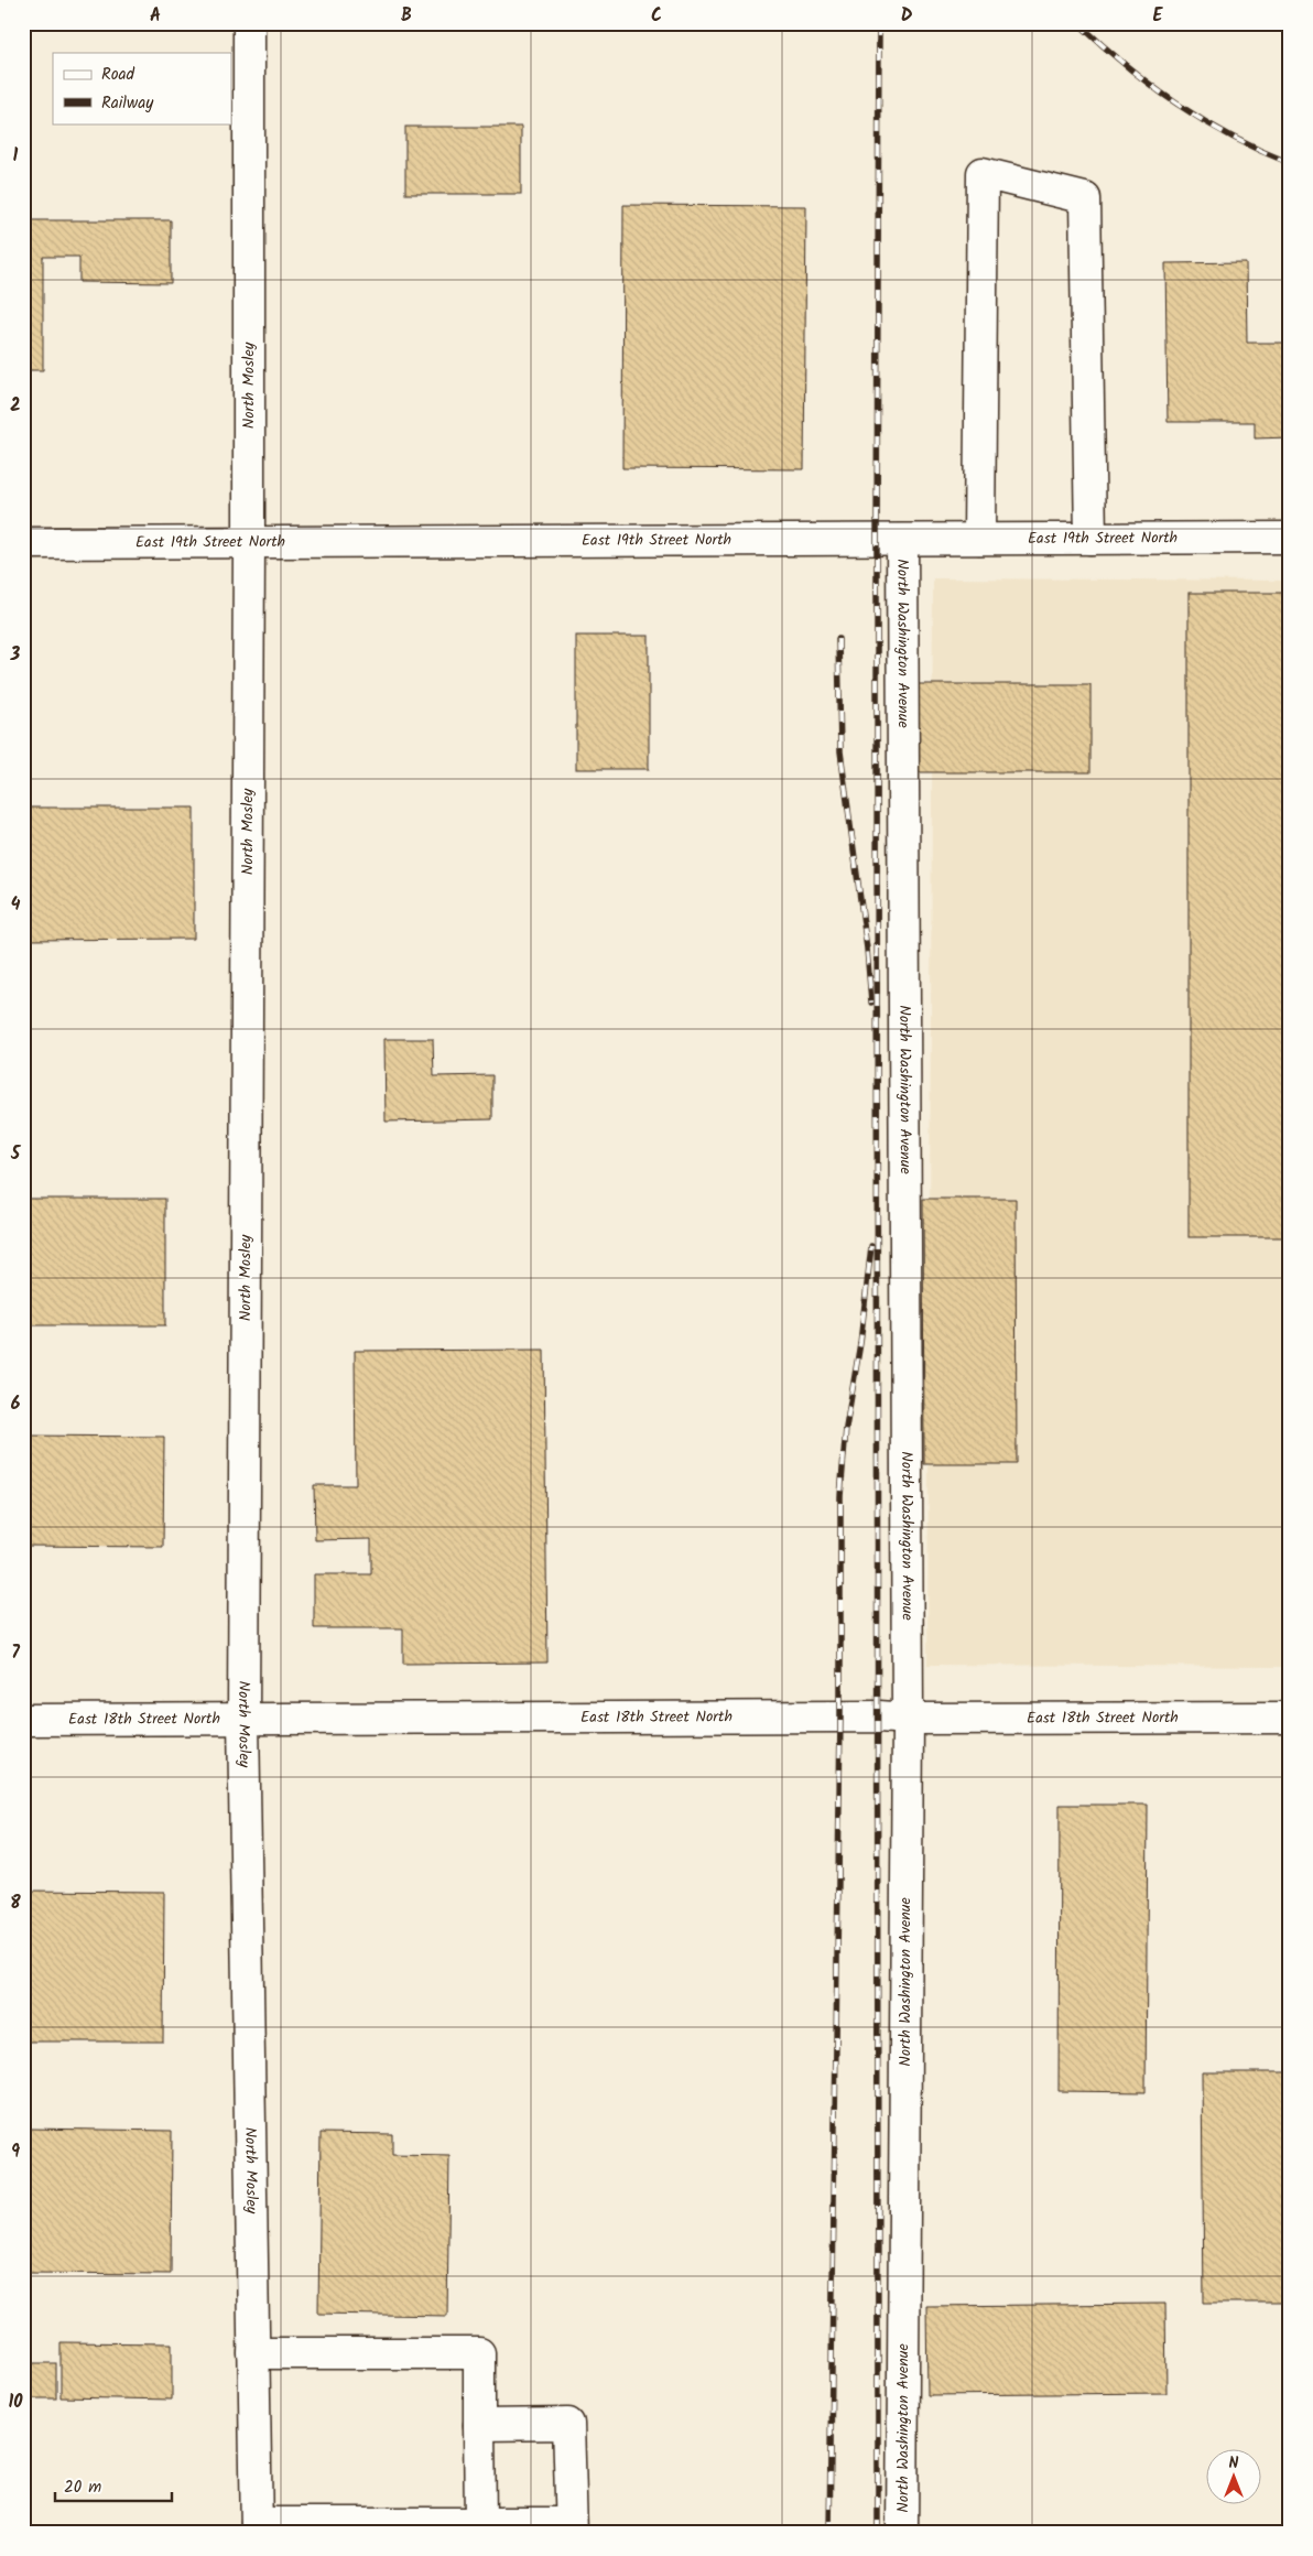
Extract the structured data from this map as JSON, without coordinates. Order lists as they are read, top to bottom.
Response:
{
  "streets": {
    "street": [
      "North Mosley",
      "East 19th Street North",
      "North Washington Avenue",
      "East 18th Street North"
    ]
  },
  "crossings": [
    ["North Mosley", "East 19th Street North"],
    ["North Mosley", "East 18th Street North"],
    ["East 19th Street North", "North Washington Avenue"],
    ["North Washington Avenue", "East 18th Street North"]
  ],
  "legend": ["Road", "Railway"],
  "scale_bar": "20 m",
  "north": "top",
  "grid": {
    "columns": [
      "A",
      "B",
      "C",
      "D",
      "E"
    ],
    "rows": [
      "1",
      "2",
      "3",
      "4",
      "5",
      "6",
      "7",
      "8",
      "9",
      "10"
    ]
  }
}
